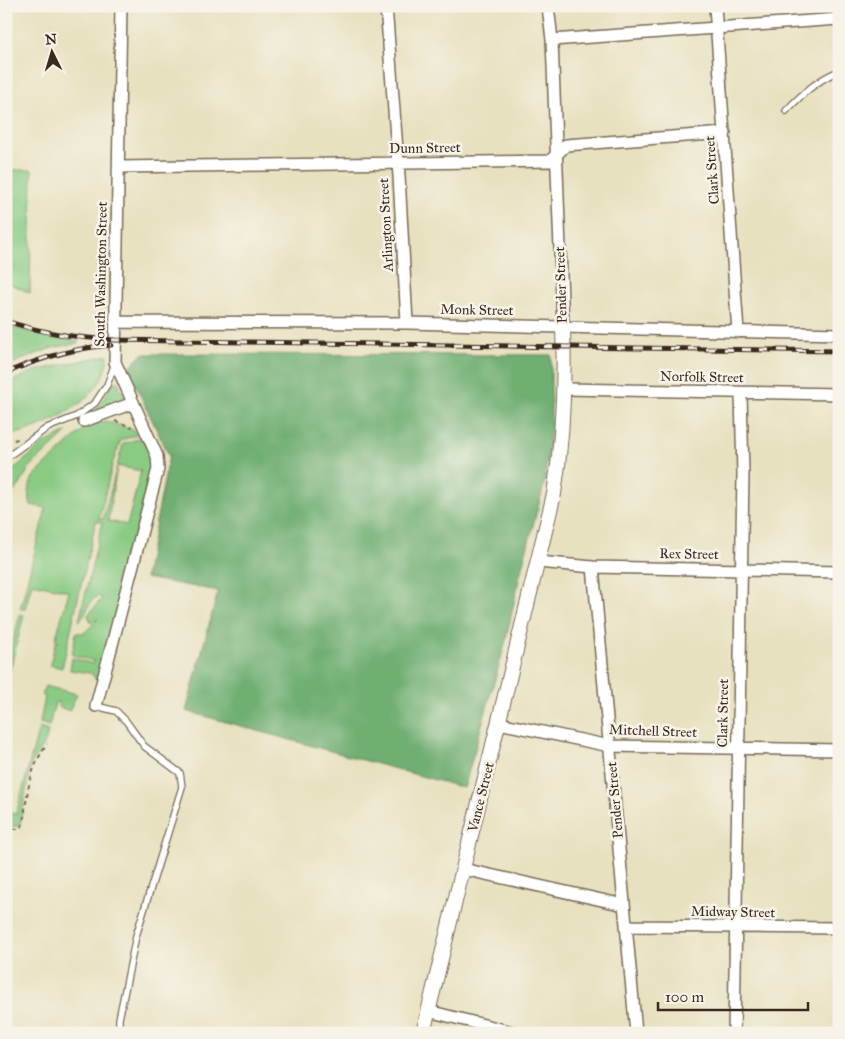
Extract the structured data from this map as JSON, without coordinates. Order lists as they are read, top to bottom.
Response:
{
  "streets": {
    "street": [
      "Dunn Street",
      "Clark Street",
      "Arlington Street",
      "South Washington Street",
      "Pender Street",
      "Monk Street",
      "Norfolk Street",
      "Rex Street",
      "Mitchell Street",
      "Vance Street",
      "Midway Street"
    ]
  },
  "crossings": [
    ["Dunn Street", "Clark Street"],
    ["Dunn Street", "Arlington Street"],
    ["Dunn Street", "South Washington Street"],
    ["Dunn Street", "Pender Street"],
    ["Clark Street", "Monk Street"],
    ["Clark Street", "Norfolk Street"],
    ["Clark Street", "Rex Street"],
    ["Clark Street", "Mitchell Street"],
    ["Clark Street", "Midway Street"],
    ["Arlington Street", "Monk Street"],
    ["South Washington Street", "Monk Street"],
    ["Pender Street", "Monk Street"],
    ["Pender Street", "Norfolk Street"],
    ["Pender Street", "Rex Street"],
    ["Pender Street", "Mitchell Street"],
    ["Pender Street", "Vance Street"],
    ["Pender Street", "Midway Street"],
    ["Rex Street", "Vance Street"],
    ["Mitchell Street", "Vance Street"]
  ],
  "scale_bar": "100 m",
  "north": "top"
}
